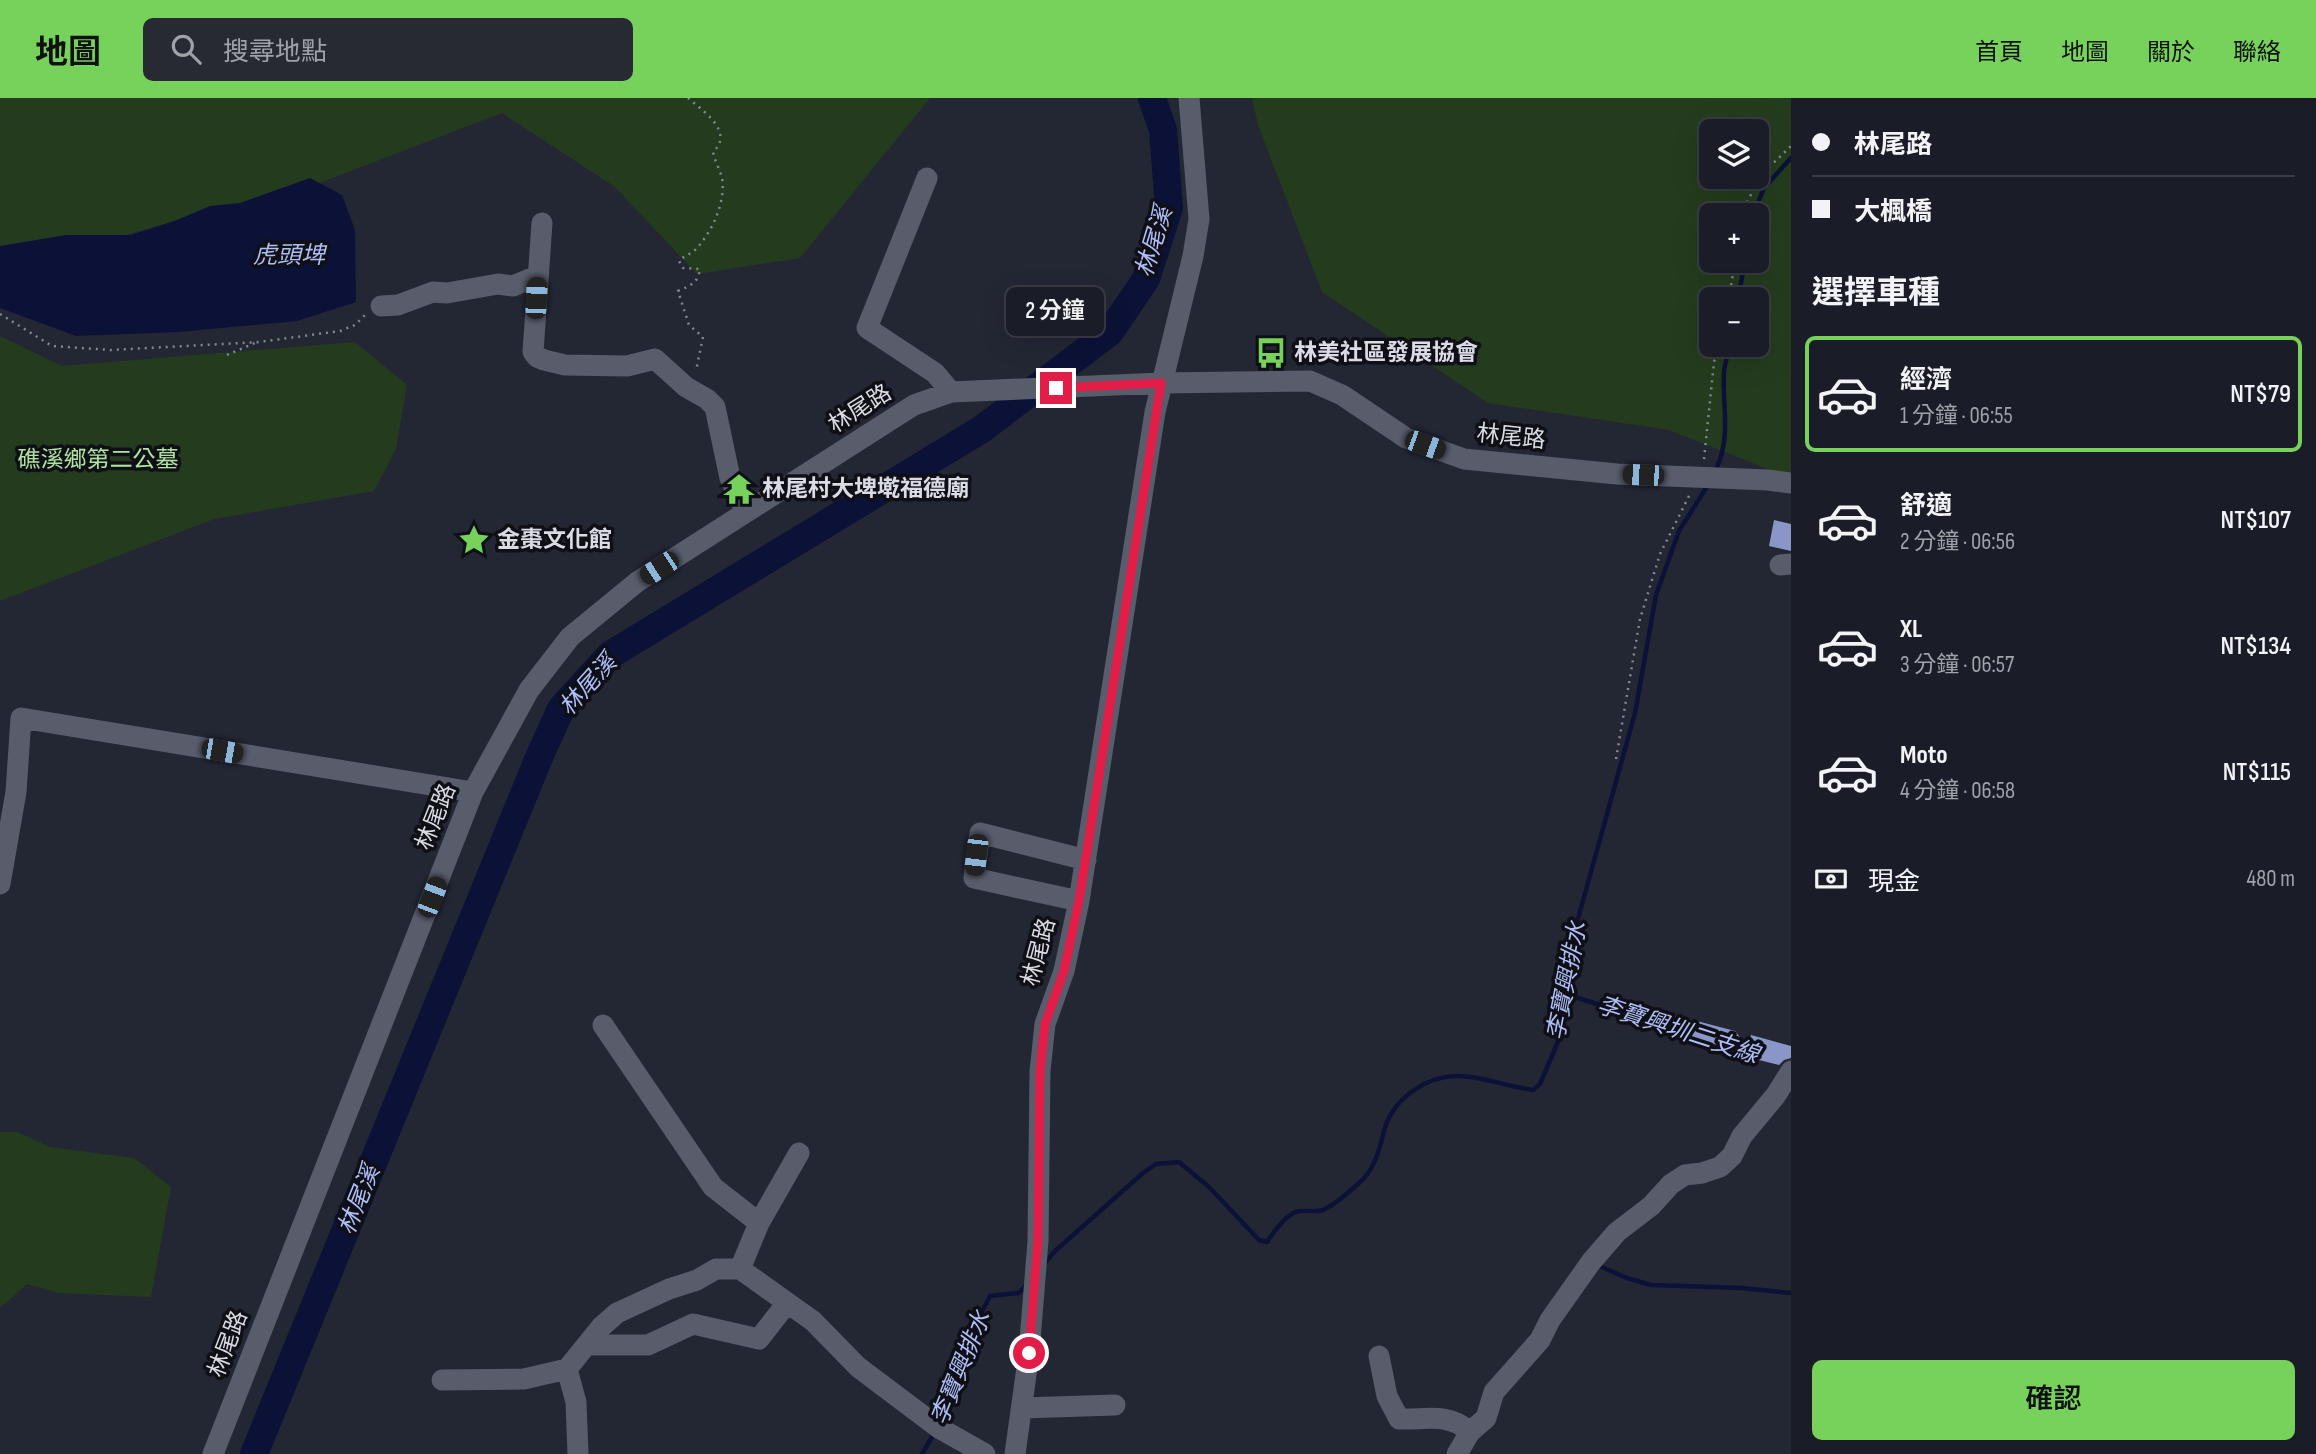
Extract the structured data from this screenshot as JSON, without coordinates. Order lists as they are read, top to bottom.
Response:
{
  "streets": {
    "street": ["林尾路"]
  },
  "water": [
    "林尾溪",
    "虎頭埤",
    "李寶興排水",
    "李寶興圳二支線"
  ],
  "parks": ["礁溪鄉第二公墓"],
  "places": {
    "bus stop": ["林美社區發展協會"],
    "temple": ["林尾村大埤墘福德廟"],
    "place": ["金棗文化館"]
  },
  "page": {
    "header": "地圖",
    "search": "搜尋地點",
    "nav": [
      "首頁",
      "地圖",
      "關於",
      "聯絡"
    ],
    "banner": ["林尾路", "大楓橋"],
    "map_buttons": ["+", "−"],
    "heading": "選擇車種",
    "bubble": "2 分鐘",
    "list": [
      {
        "name": "經濟",
        "note": "1 分鐘 · 06:55",
        "value": "NT$79"
      },
      {
        "name": "舒適",
        "note": "2 分鐘 · 06:56",
        "value": "NT$107"
      },
      {
        "name": "XL",
        "note": "3 分鐘 · 06:57",
        "value": "NT$134"
      },
      {
        "name": "Moto",
        "note": "4 分鐘 · 06:58",
        "value": "NT$115"
      }
    ],
    "pay": ["現金", "480 m"],
    "buttons": "確認"
  }
}
